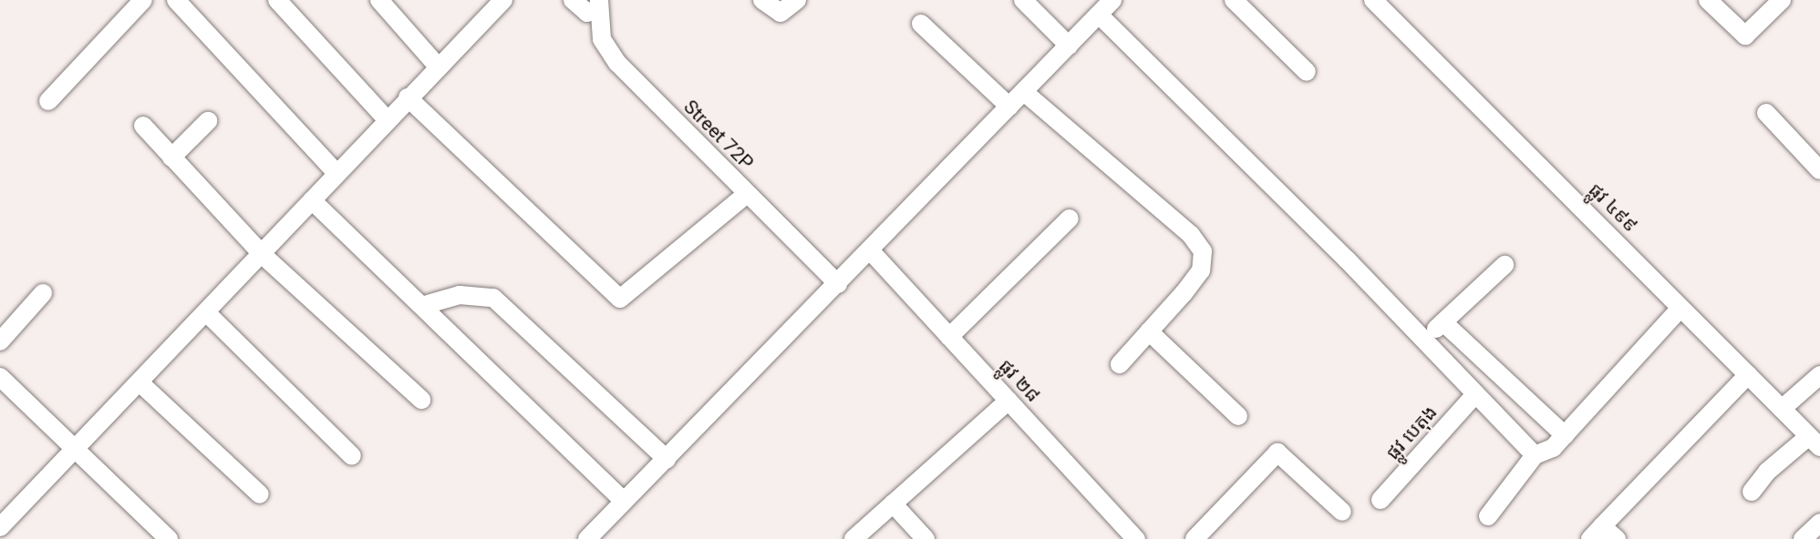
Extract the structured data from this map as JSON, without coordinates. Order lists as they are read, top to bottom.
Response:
{
  "streets": {
    "street": [
      "Street 72P",
      "ផ្លូវ ៤៩៩",
      "ផ្លូវ ២៨",
      "ផ្លូវ បេតុង"
    ]
  }
}
